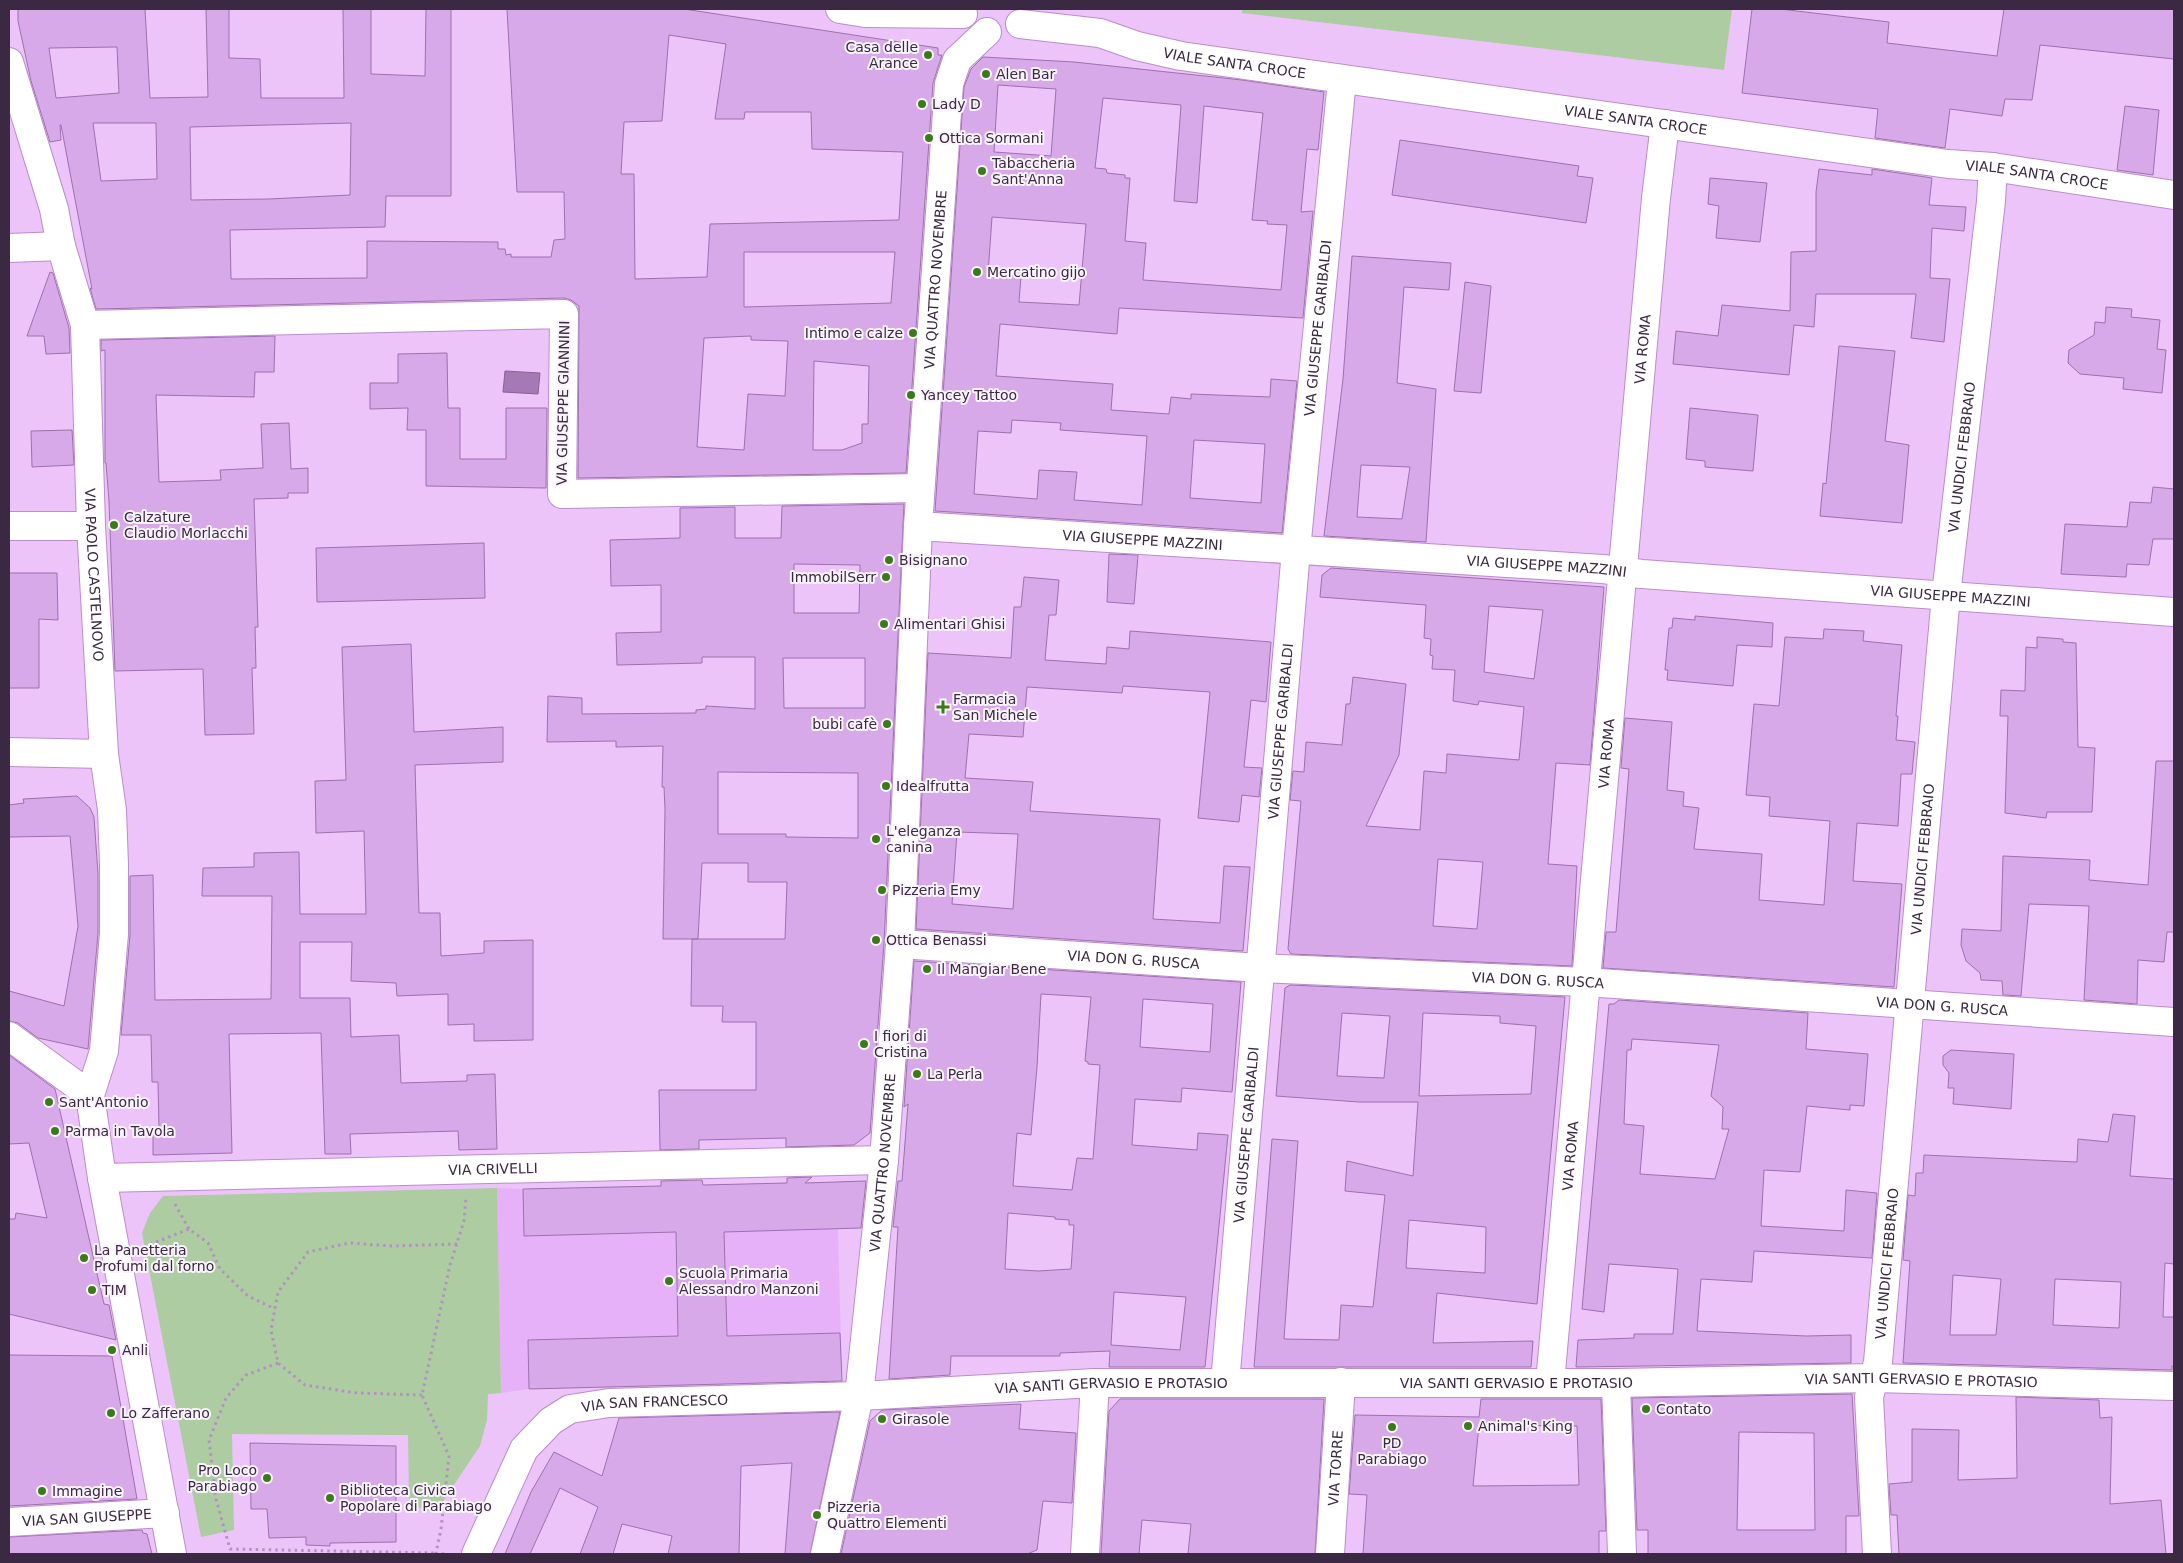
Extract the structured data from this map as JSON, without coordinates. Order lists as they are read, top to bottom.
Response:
{
  "streets": {
    "street": [
      "VIALE SANTA CROCE",
      "VIA QUATTRO NOVEMBRE",
      "VIA GIUSEPPE GARIBALDI",
      "VIA ROMA",
      "VIA GIUSEPPE GIANNINI",
      "VIA UNDICI FEBBRAIO",
      "VIA GIUSEPPE MAZZINI",
      "VIA PAOLO CASTELNOVO",
      "VIA DON G. RUSCA",
      "VIA CRIVELLI",
      "VIA SANTI GERVASIO E PROTASIO",
      "VIA SAN FRANCESCO",
      "VIA TORRE",
      "VIA SAN GIUSEPPE"
    ]
  },
  "crossings": [
    ["VIALE SANTA CROCE", "VIA GIUSEPPE GARIBALDI"],
    ["VIALE SANTA CROCE", "VIA ROMA"],
    ["VIALE SANTA CROCE", "VIA UNDICI FEBBRAIO"],
    ["VIA QUATTRO NOVEMBRE", "VIA GIUSEPPE GIANNINI"],
    ["VIA QUATTRO NOVEMBRE", "VIA GIUSEPPE MAZZINI"],
    ["VIA QUATTRO NOVEMBRE", "VIA DON G. RUSCA"],
    ["VIA QUATTRO NOVEMBRE", "VIA CRIVELLI"],
    ["VIA QUATTRO NOVEMBRE", "VIA SANTI GERVASIO E PROTASIO"],
    ["VIA QUATTRO NOVEMBRE", "VIA SAN FRANCESCO"],
    ["VIA GIUSEPPE GARIBALDI", "VIA GIUSEPPE MAZZINI"],
    ["VIA GIUSEPPE GARIBALDI", "VIA DON G. RUSCA"],
    ["VIA GIUSEPPE GARIBALDI", "VIA SANTI GERVASIO E PROTASIO"],
    ["VIA ROMA", "VIA GIUSEPPE MAZZINI"],
    ["VIA ROMA", "VIA DON G. RUSCA"],
    ["VIA ROMA", "VIA SANTI GERVASIO E PROTASIO"],
    ["VIA GIUSEPPE GIANNINI", "VIA PAOLO CASTELNOVO"],
    ["VIA UNDICI FEBBRAIO", "VIA GIUSEPPE MAZZINI"],
    ["VIA UNDICI FEBBRAIO", "VIA DON G. RUSCA"],
    ["VIA UNDICI FEBBRAIO", "VIA SANTI GERVASIO E PROTASIO"],
    ["VIA SANTI GERVASIO E PROTASIO", "VIA SAN FRANCESCO"],
    ["VIA SANTI GERVASIO E PROTASIO", "VIA TORRE"]
  ],
  "places": {
    "other": [
      "Casa delle Arance",
      "Alen Bar",
      "Lady D",
      "Ottica Sormani",
      "Tabaccheria Sant'Anna",
      "Mercatino gijo",
      "Intimo e calze",
      "Yancey Tattoo",
      "Calzature Claudio Morlacchi",
      "Bisignano",
      "ImmobilSerr",
      "Alimentari Ghisi",
      "bubi cafè",
      "Idealfrutta",
      "L'eleganza canina",
      "Pizzeria Emy",
      "Ottica Benassi",
      "Il Mangiar Bene",
      "I fiori di Cristina",
      "La Perla",
      "Sant'Antonio",
      "Parma in Tavola",
      "La Panetteria Profumi dal forno",
      "Scuola Primaria Alessandro Manzoni",
      "TIM",
      "Anli",
      "Contato",
      "Lo Zafferano",
      "Girasole",
      "Animal's King",
      "PD Parabiago",
      "Pro Loco Parabiago",
      "Immagine",
      "Biblioteca Civica Popolare di Parabiago",
      "Pizzeria Quattro Elementi"
    ],
    "health": ["Farmacia San Michele"]
  }
}
